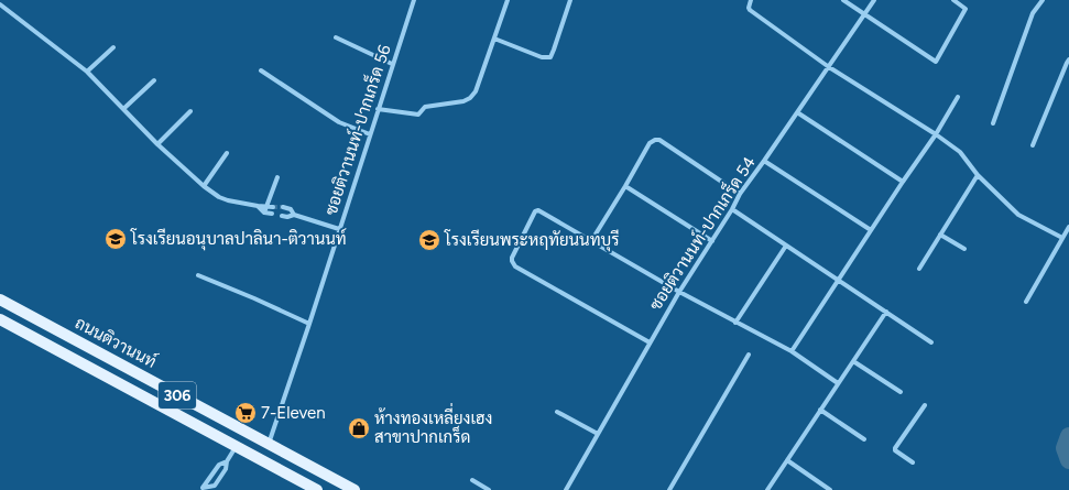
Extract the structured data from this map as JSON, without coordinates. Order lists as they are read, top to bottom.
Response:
{
  "streets": {
    "main road": ["ถนนติวานนท์", "306"],
    "street": ["ซอยติวานนท์-ปากเกร็ด 56", "ซอยติวานนท์-ปากเกร็ด 54"]
  },
  "crossings": [
    ["ซอยติวานนท์-ปากเกร็ด 56", "ถนนติวานนท์"]
  ],
  "places": {
    "school or university": ["โรงเรียนอนุบาลปาลินา-ติวานนท์", "โรงเรียนพระหฤทัยนนทบุรี"],
    "supermarket": ["7-Eleven"],
    "shop": ["ห้างทองเหลี่ยงเฮง สาขาปากเกร็ด"]
  }
}
